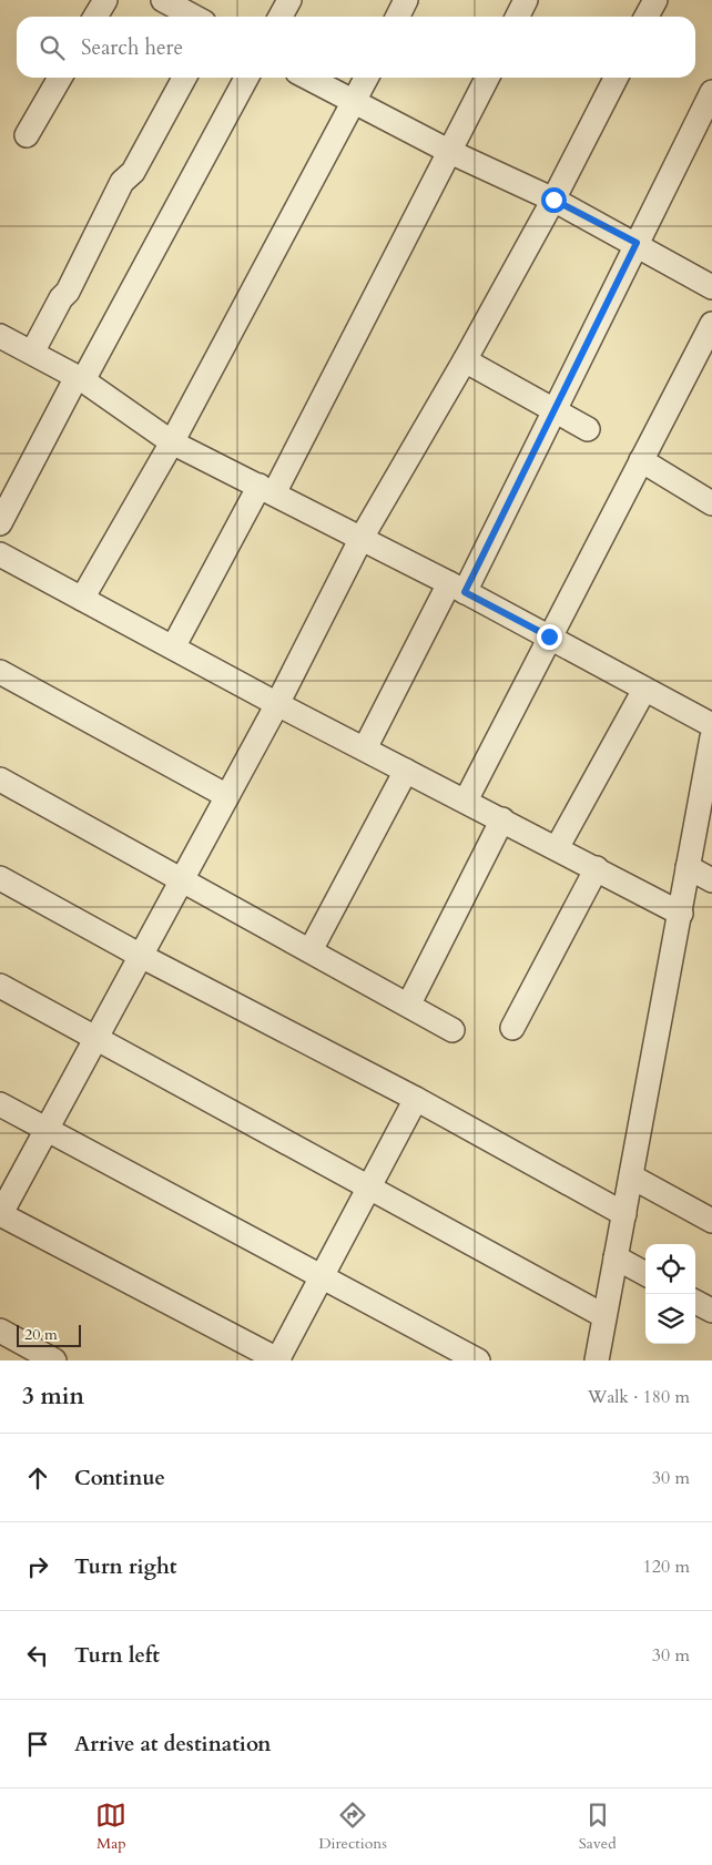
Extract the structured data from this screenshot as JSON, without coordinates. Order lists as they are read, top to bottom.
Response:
{
  "scale_bar": "20 m",
  "page": {
    "search": "Search here",
    "scale": "20 m",
    "heading": ["3 min", "Walk · 180 m"],
    "list": [
      ["Continue", "30 m"],
      ["Turn right", "120 m"],
      ["Turn left", "30 m"],
      "Arrive at destination"
    ],
    "nav": ["Map", "Directions", "Saved"]
  }
}
